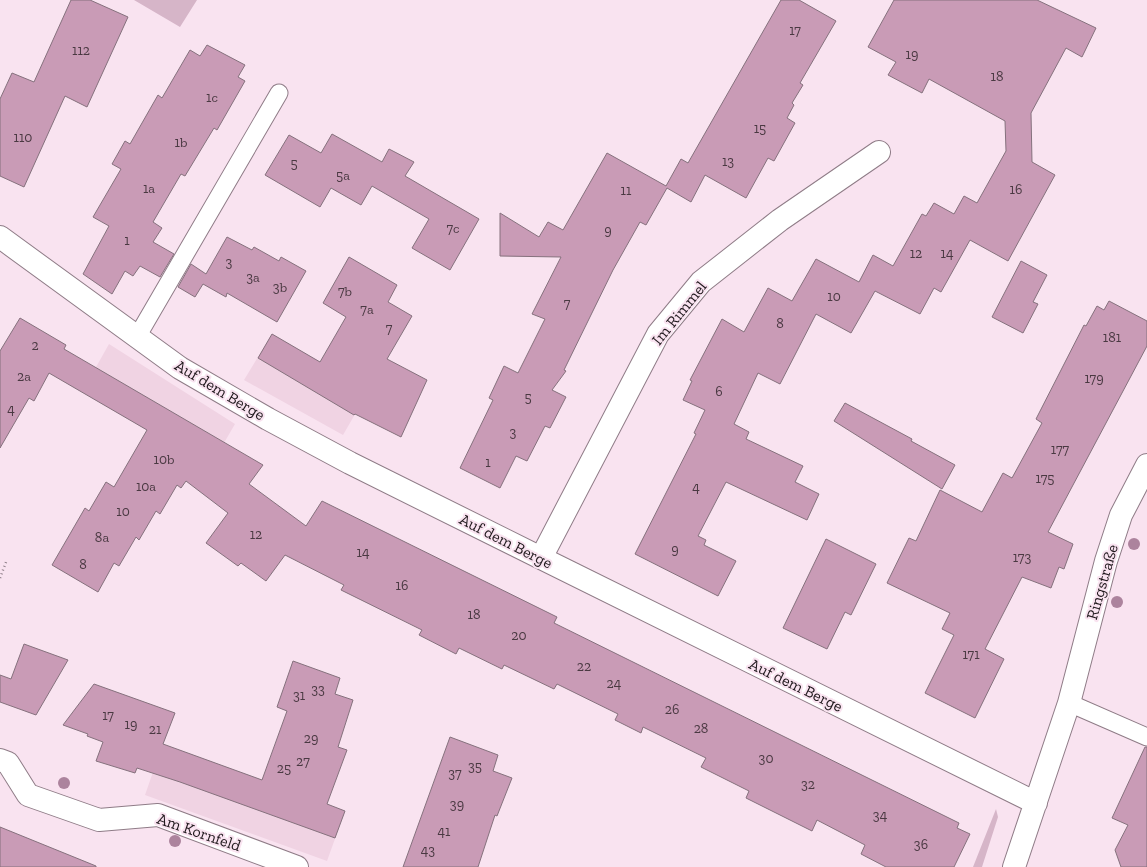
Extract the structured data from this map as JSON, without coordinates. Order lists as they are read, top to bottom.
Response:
{
  "streets": {
    "street": [
      "Im Rimmel",
      "Auf dem Berge",
      "Ringstraße",
      "Am Kornfeld"
    ]
  },
  "crossings": [
    ["Im Rimmel", "Auf dem Berge"],
    ["Auf dem Berge", "Ringstraße"]
  ],
  "house_numbers": [
    "17",
    "112",
    "19",
    "18",
    "1c",
    "15",
    "110",
    "1b",
    "13",
    "5",
    "5a",
    "1a",
    "16",
    "11",
    "7c",
    "9",
    "1",
    "12",
    "14",
    "3",
    "3a",
    "3b",
    "7b",
    "10",
    "7",
    "7a",
    "8",
    "7",
    "181",
    "2",
    "2a",
    "179",
    "6",
    "5",
    "4",
    "3",
    "177",
    "10b",
    "1",
    "175",
    "10a",
    "4",
    "10",
    "12",
    "8a",
    "9",
    "14",
    "173",
    "8",
    "16",
    "18",
    "20",
    "171",
    "22",
    "24",
    "33",
    "31",
    "26",
    "17",
    "19",
    "28",
    "21",
    "29",
    "30",
    "27",
    "35",
    "25",
    "37",
    "32",
    "39",
    "34",
    "41",
    "36",
    "43"
  ]
}
